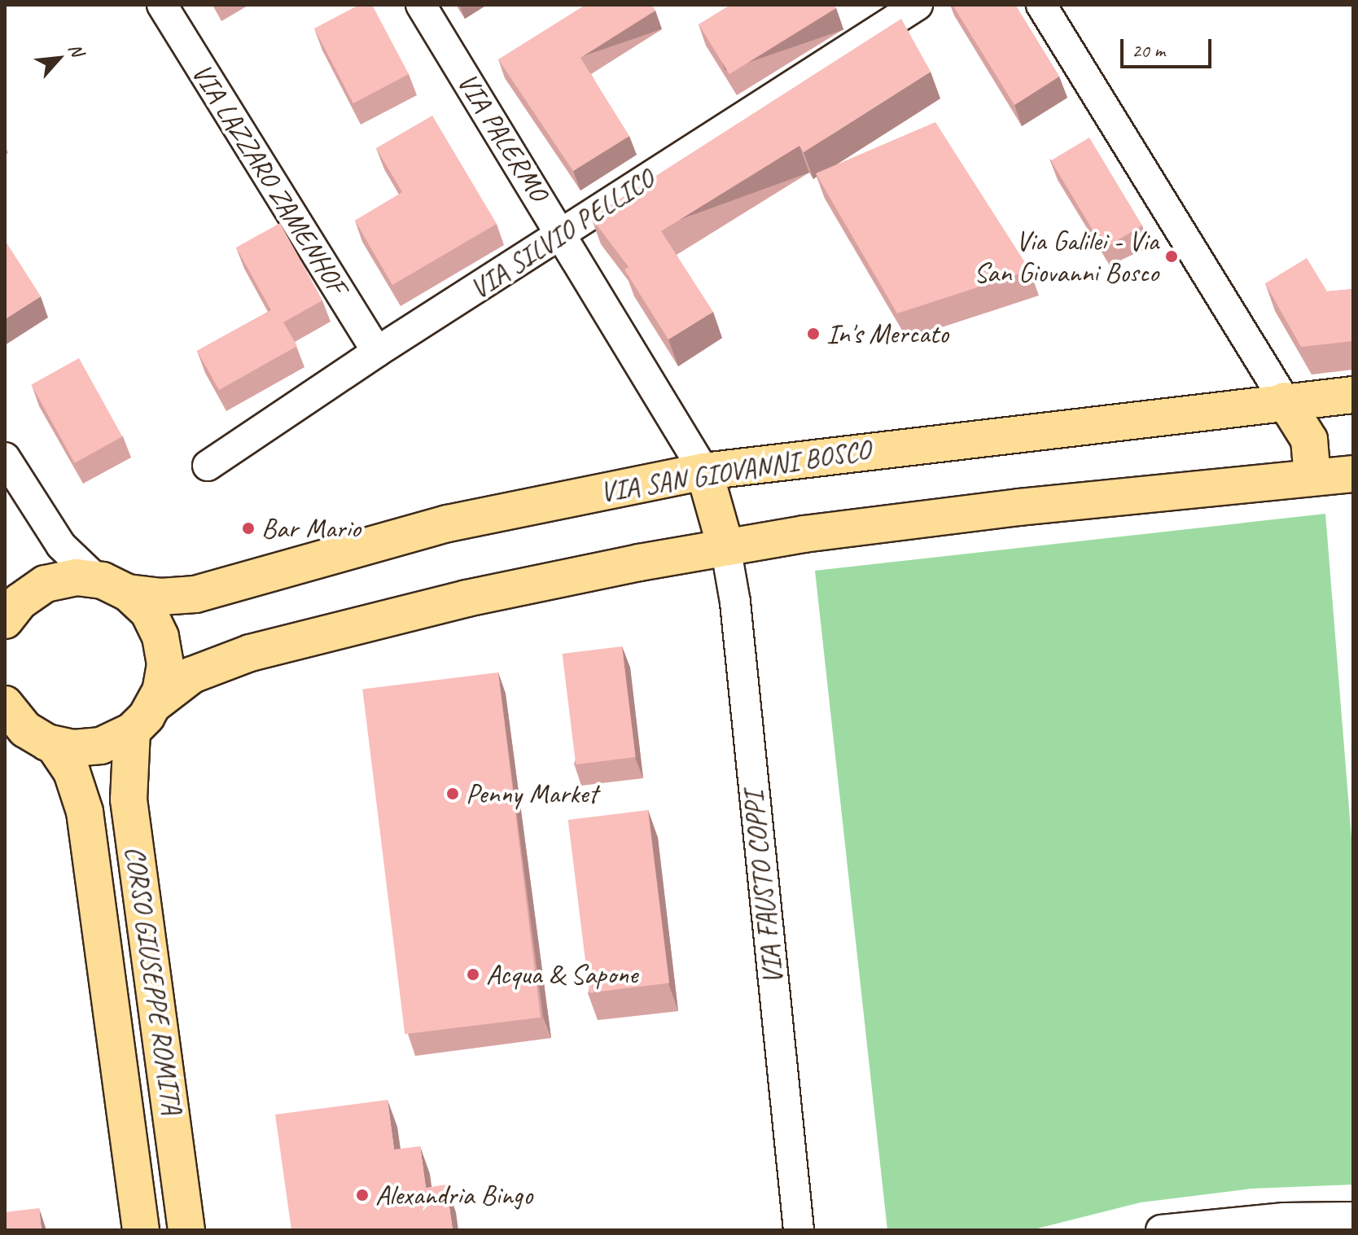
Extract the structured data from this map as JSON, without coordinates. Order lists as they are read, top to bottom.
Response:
{
  "streets": {
    "main road": ["VIA SAN GIOVANNI BOSCO", "CORSO GIUSEPPE ROMITA"],
    "street": [
      "VIA PALERMO",
      "VIA LAZZARO ZAMENHOF",
      "VIA SILVIO PELLICO",
      "VIA FAUSTO COPPI"
    ]
  },
  "crossings": [
    ["VIA PALERMO", "VIA SILVIO PELLICO"],
    ["VIA PALERMO", "VIA SAN GIOVANNI BOSCO"],
    ["VIA LAZZARO ZAMENHOF", "VIA SILVIO PELLICO"],
    ["VIA SAN GIOVANNI BOSCO", "CORSO GIUSEPPE ROMITA"]
  ],
  "places": [
    "Via Galilei - Via San Giovanni Bosco",
    "In's Mercato",
    "Bar Mario",
    "Penny Market",
    "Acqua & Sapone",
    "Alexandria Bingo"
  ],
  "scale_bar": "20 m",
  "north": "top right"
}
